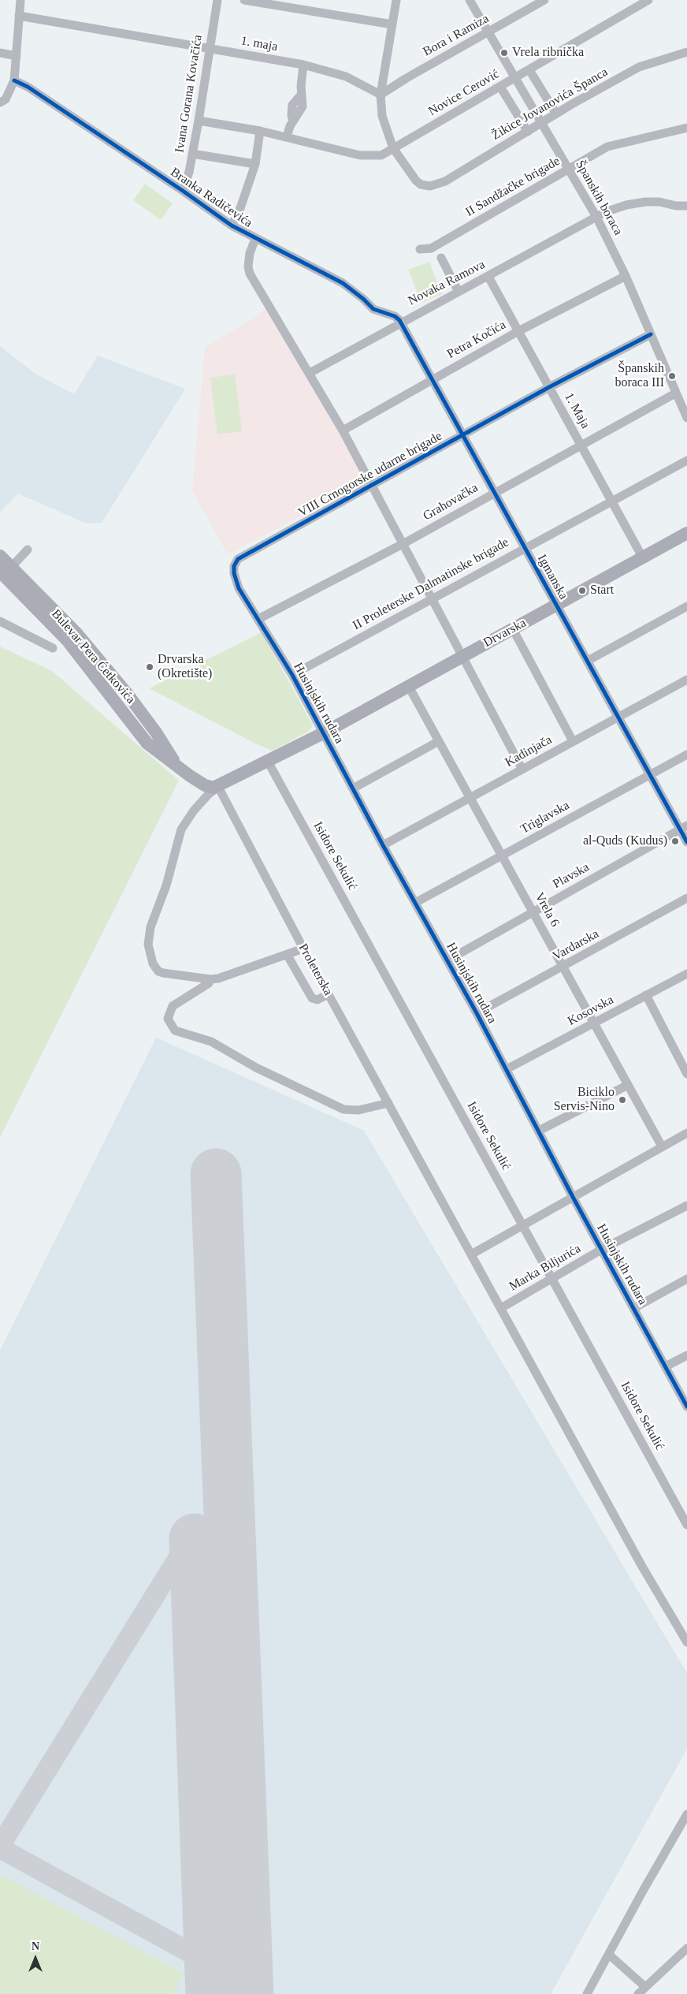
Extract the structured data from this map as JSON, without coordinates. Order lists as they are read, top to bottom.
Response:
{
  "streets": {
    "main road": ["Drvarska", "Bulevar Pera Ćetkovića"],
    "street": [
      "Bora i Ramiza",
      "1. maja",
      "Novice Cerović",
      "Ivana Gorana Kovačića",
      "Žikice Jovanovića Španca",
      "II Sandžačke brigade",
      "Branka Radičevića",
      "Španskih boraca",
      "Novaka Ramova",
      "Petra Kočića",
      "1. Maja",
      "VIII Crnogorske udarne brigade",
      "Grahovačka",
      "Igmanska",
      "II Proleterske Dalmatinske brigade",
      "Husinjskih rudara",
      "Kadinjača",
      "Triglavska",
      "Isidore Sekulić",
      "Plavska",
      "Vrela 6",
      "Vardarska",
      "Proleterska",
      "Kosovska",
      "Marka Biljurića"
    ]
  },
  "crossings": [
    ["Bora i Ramiza", "1. maja"],
    ["Bora i Ramiza", "Španskih boraca"],
    ["1. maja", "Ivana Gorana Kovačića"],
    ["Novice Cerović", "Ivana Gorana Kovačića"],
    ["Novice Cerović", "Žikice Jovanovića Španca"],
    ["Novice Cerović", "Španskih boraca"],
    ["Ivana Gorana Kovačića", "Branka Radičevića"],
    ["Žikice Jovanovića Španca", "Španskih boraca"],
    ["II Sandžačke brigade", "Španskih boraca"],
    ["Branka Radičevića", "Novaka Ramova"],
    ["Branka Radičevića", "Igmanska"],
    ["Španskih boraca", "Novaka Ramova"],
    ["Španskih boraca", "Petra Kočića"],
    ["Španskih boraca", "VIII Crnogorske udarne brigade"],
    ["Španskih boraca", "Grahovačka"],
    ["Novaka Ramova", "1. Maja"],
    ["Novaka Ramova", "Igmanska"],
    ["Petra Kočića", "1. Maja"],
    ["Petra Kočića", "Igmanska"],
    ["1. Maja", "VIII Crnogorske udarne brigade"],
    ["1. Maja", "Grahovačka"],
    ["1. Maja", "II Proleterske Dalmatinske brigade"],
    ["1. Maja", "Drvarska"],
    ["VIII Crnogorske udarne brigade", "Igmanska"],
    ["VIII Crnogorske udarne brigade", "Husinjskih rudara"],
    ["Grahovačka", "Igmanska"],
    ["Grahovačka", "Husinjskih rudara"],
    ["Igmanska", "II Proleterske Dalmatinske brigade"],
    ["Igmanska", "Drvarska"],
    ["Igmanska", "Kadinjača"],
    ["Igmanska", "Triglavska"],
    ["Igmanska", "Plavska"],
    ["II Proleterske Dalmatinske brigade", "Husinjskih rudara"],
    ["Drvarska", "Husinjskih rudara"],
    ["Drvarska", "Vrela 6"],
    ["Bulevar Pera Ćetkovića", "Proleterska"],
    ["Husinjskih rudara", "Kadinjača"],
    ["Husinjskih rudara", "Triglavska"],
    ["Husinjskih rudara", "Plavska"],
    ["Husinjskih rudara", "Vardarska"],
    ["Husinjskih rudara", "Kosovska"],
    ["Husinjskih rudara", "Marka Biljurića"],
    ["Kadinjača", "Vrela 6"],
    ["Triglavska", "Vrela 6"],
    ["Isidore Sekulić", "Marka Biljurića"],
    ["Plavska", "Vrela 6"],
    ["Vrela 6", "Vardarska"],
    ["Vrela 6", "Kosovska"],
    ["Proleterska", "Marka Biljurića"]
  ],
  "places": [
    "Vrela ribnička",
    "Španskih boraca III",
    "Start",
    "Drvarska (Okretište)",
    "al-Quds (Kudus)",
    "Biciklo Servis-Nino"
  ],
  "north": "top"
}
